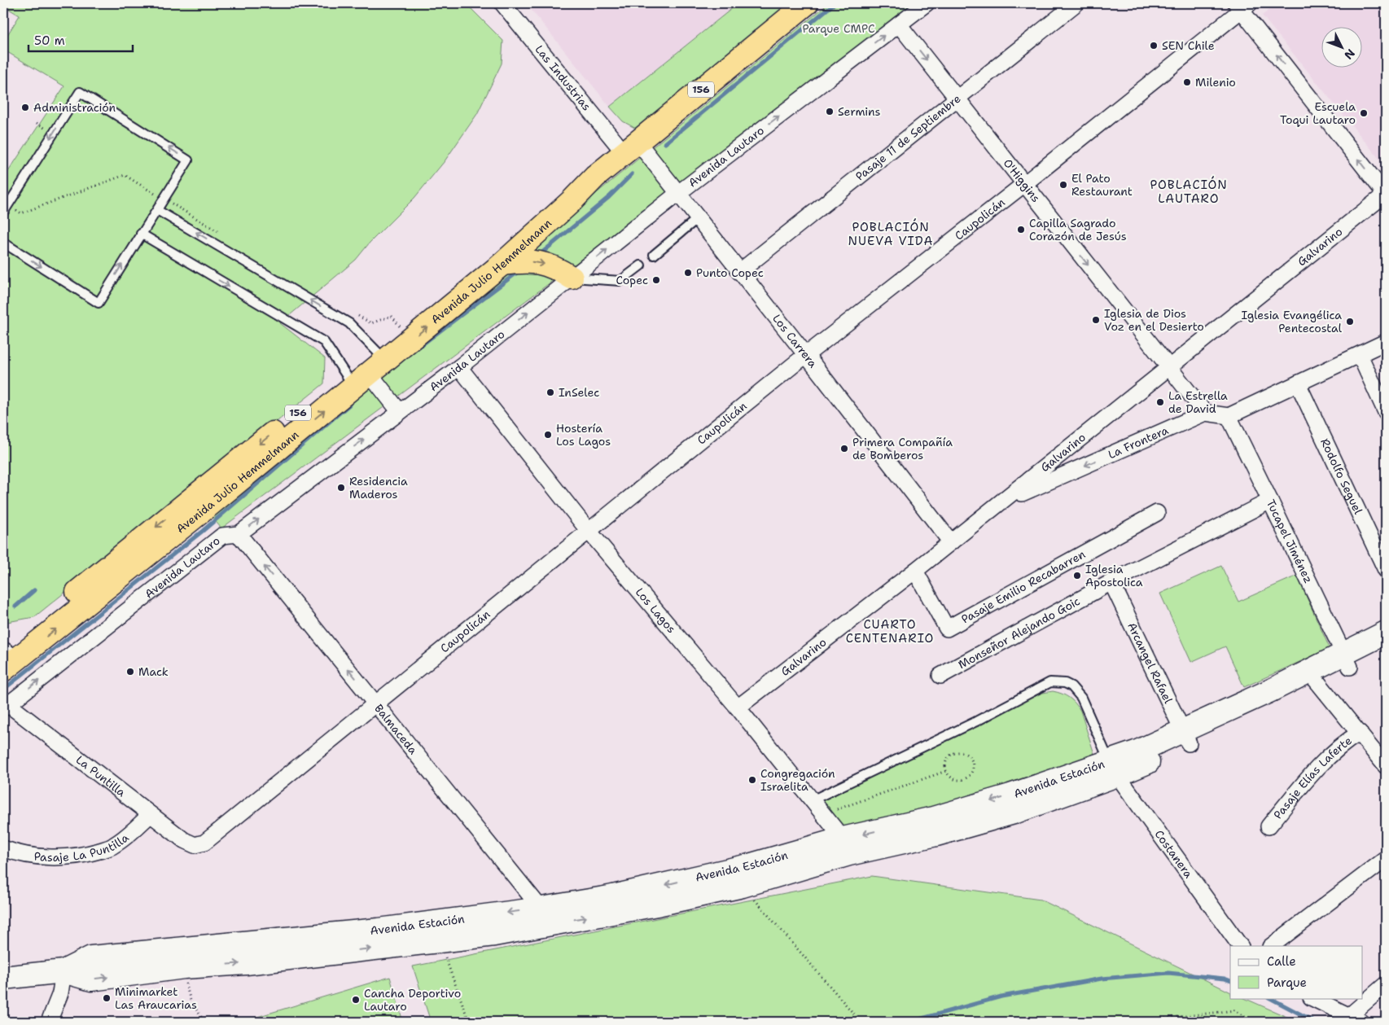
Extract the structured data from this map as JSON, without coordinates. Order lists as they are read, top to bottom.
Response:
{
  "streets": {
    "highway": ["156", "Avenida Julio Hemmelmann"],
    "street": [
      "Las Industrias",
      "Pasaje 11 de Septiembre",
      "Avenida Lautaro",
      "O'Higgins",
      "Caupolicán",
      "Galvarino",
      "Los Carrera",
      "La Frontera",
      "Rodolfo Seguel",
      "Tucapel Jiménez",
      "Pasaje Emilio Recabarren",
      "Los Lagos",
      "Monseñor Alejando Goic",
      "Arcangel Rafael",
      "Balmaceda",
      "La Puntilla",
      "Avenida Estación",
      "Pasaje Elías Laferte",
      "Pasaje La Puntilla",
      "Costanera"
    ]
  },
  "crossings": [
    ["Las Industrias", "Avenida Julio Hemmelmann"],
    ["Las Industrias", "Los Carrera"],
    ["Pasaje 11 de Septiembre", "O'Higgins"],
    ["Pasaje 11 de Septiembre", "Los Carrera"],
    ["Avenida Lautaro", "O'Higgins"],
    ["Avenida Lautaro", "Los Carrera"],
    ["Avenida Lautaro", "Los Lagos"],
    ["Avenida Lautaro", "Balmaceda"],
    ["Avenida Lautaro", "La Puntilla"],
    ["O'Higgins", "Caupolicán"],
    ["O'Higgins", "Galvarino"],
    ["O'Higgins", "La Frontera"],
    ["Caupolicán", "Los Carrera"],
    ["Caupolicán", "Los Lagos"],
    ["Caupolicán", "Balmaceda"],
    ["Caupolicán", "La Puntilla"],
    ["Galvarino", "Los Carrera"],
    ["Galvarino", "La Frontera"],
    ["Galvarino", "Pasaje Emilio Recabarren"],
    ["Galvarino", "Los Lagos"],
    ["Avenida Julio Hemmelmann", "Los Carrera"],
    ["Tucapel Jiménez", "Monseñor Alejando Goic"],
    ["Tucapel Jiménez", "Avenida Estación"],
    ["Los Lagos", "Avenida Estación"],
    ["Monseñor Alejando Goic", "Arcangel Rafael"],
    ["Arcangel Rafael", "Avenida Estación"],
    ["Balmaceda", "Avenida Estación"],
    ["La Puntilla", "Pasaje La Puntilla"],
    ["Avenida Estación", "Costanera"]
  ],
  "one_way": [
    "Avenida Lautaro",
    "O'Higgins",
    "La Frontera",
    "Balmaceda"
  ],
  "districts": ["POBLACIÓN LAUTARO", "POBLACIÓN NUEVA VIDA", "CUARTO CENTENARIO"],
  "parks": ["Parque CMPC"],
  "places": [
    "SEN Chile",
    "Milenio",
    "Administración",
    "Sermins",
    "Escuela Toqui Lautaro",
    "El Pato Restaurant",
    "Capilla Sagrado Corazón de Jesús",
    "Punto Copec",
    "Copec",
    "Iglesia de Dios Voz en el Desierto",
    "Iglesia Evangélica Pentecostal",
    "InSelec",
    "La Estrella de David",
    "Hostería Los Lagos",
    "Primera Compañía de Bomberos",
    "Residencia Maderos",
    "Iglesia Apostolica",
    "Mack",
    "Congregación Israelita",
    "Minimarket Las Araucarias",
    "Cancha Deportivo Lautaro"
  ],
  "legend": ["Calle", "Parque"],
  "scale_bar": "50 m",
  "north": "bottom right"
}
